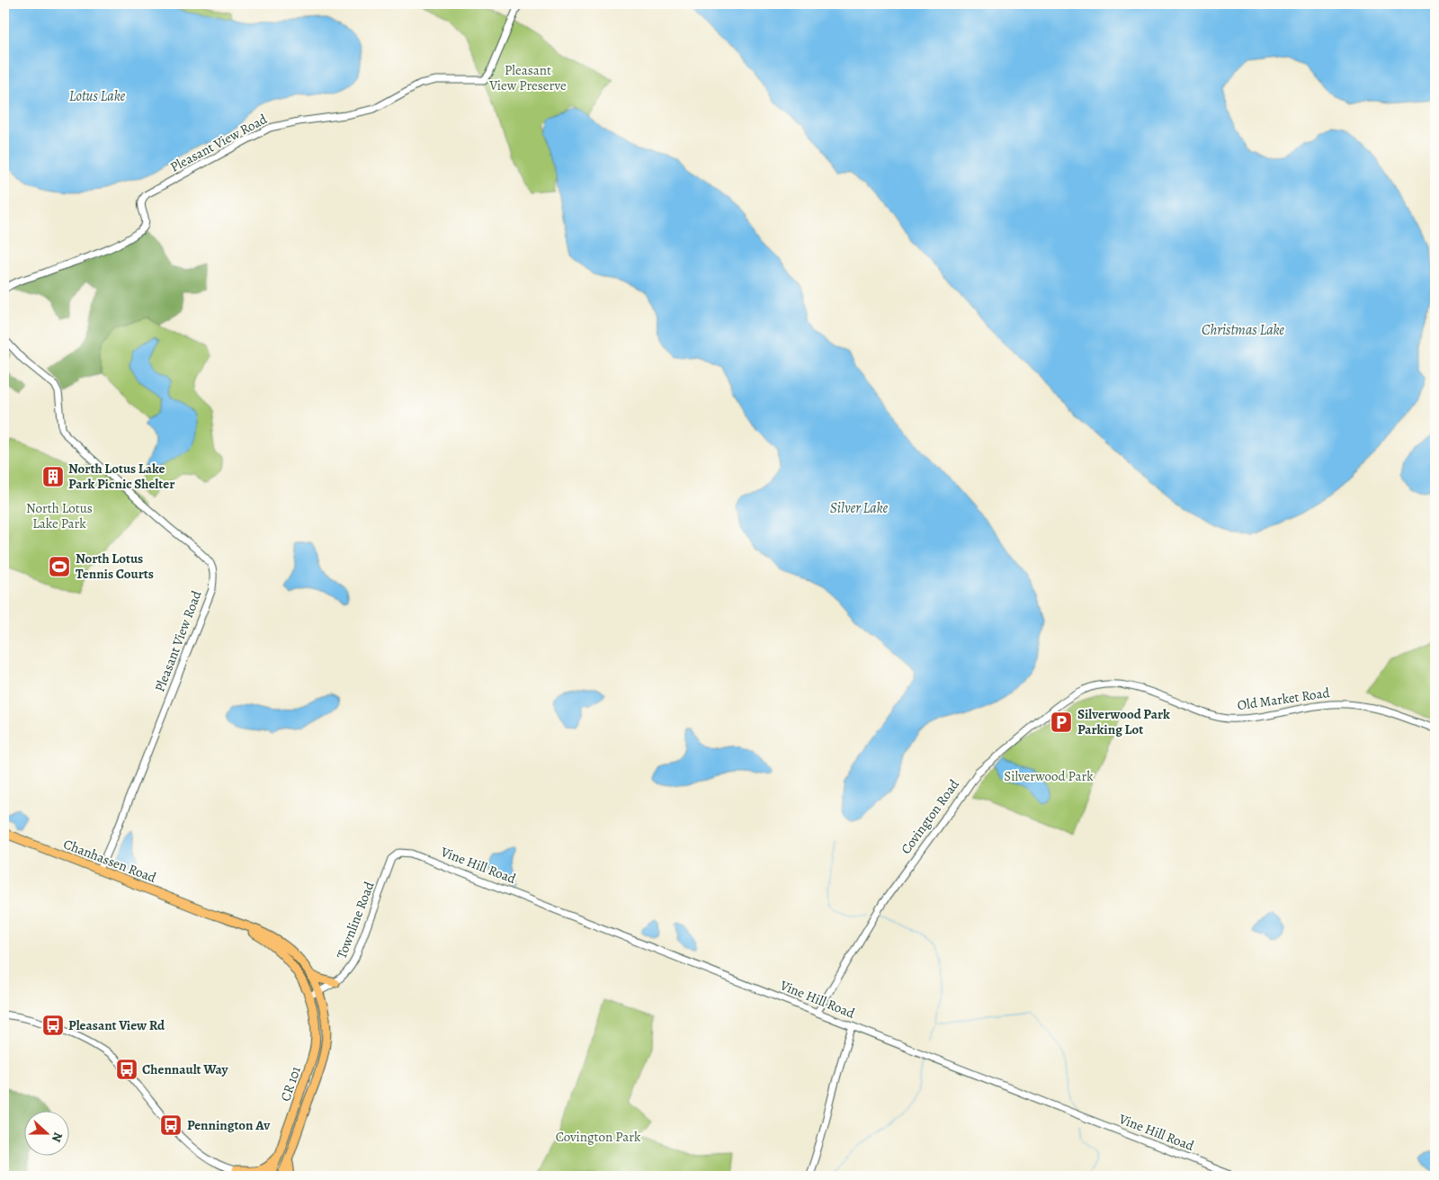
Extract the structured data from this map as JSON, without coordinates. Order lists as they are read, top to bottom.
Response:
{
  "streets": {
    "main road": ["Chanhassen Road", "CR 101"],
    "street": [
      "Pleasant View Road",
      "Old Market Road",
      "Covington Road",
      "Vine Hill Road",
      "Townline Road"
    ]
  },
  "crossings": [
    ["Pleasant View Road", "Chanhassen Road"],
    ["Old Market Road", "Covington Road"],
    ["Covington Road", "Vine Hill Road"],
    ["Chanhassen Road", "CR 101"],
    ["Vine Hill Road", "Townline Road"],
    ["Townline Road", "CR 101"]
  ],
  "water": ["Lotus Lake", "Christmas Lake", "Silver Lake"],
  "parks": [
    "Pleasant View Preserve",
    "North Lotus Lake Park",
    "Silverwood Park",
    "Covington Park"
  ],
  "places": {
    "building": ["North Lotus Lake Park Picnic Shelter"],
    "sports": ["North Lotus Tennis Courts"],
    "parking": ["Silverwood Park Parking Lot"],
    "bus stop": ["Pleasant View Rd", "Chennault Way", "Pennington Av"]
  },
  "north": "right"
}
